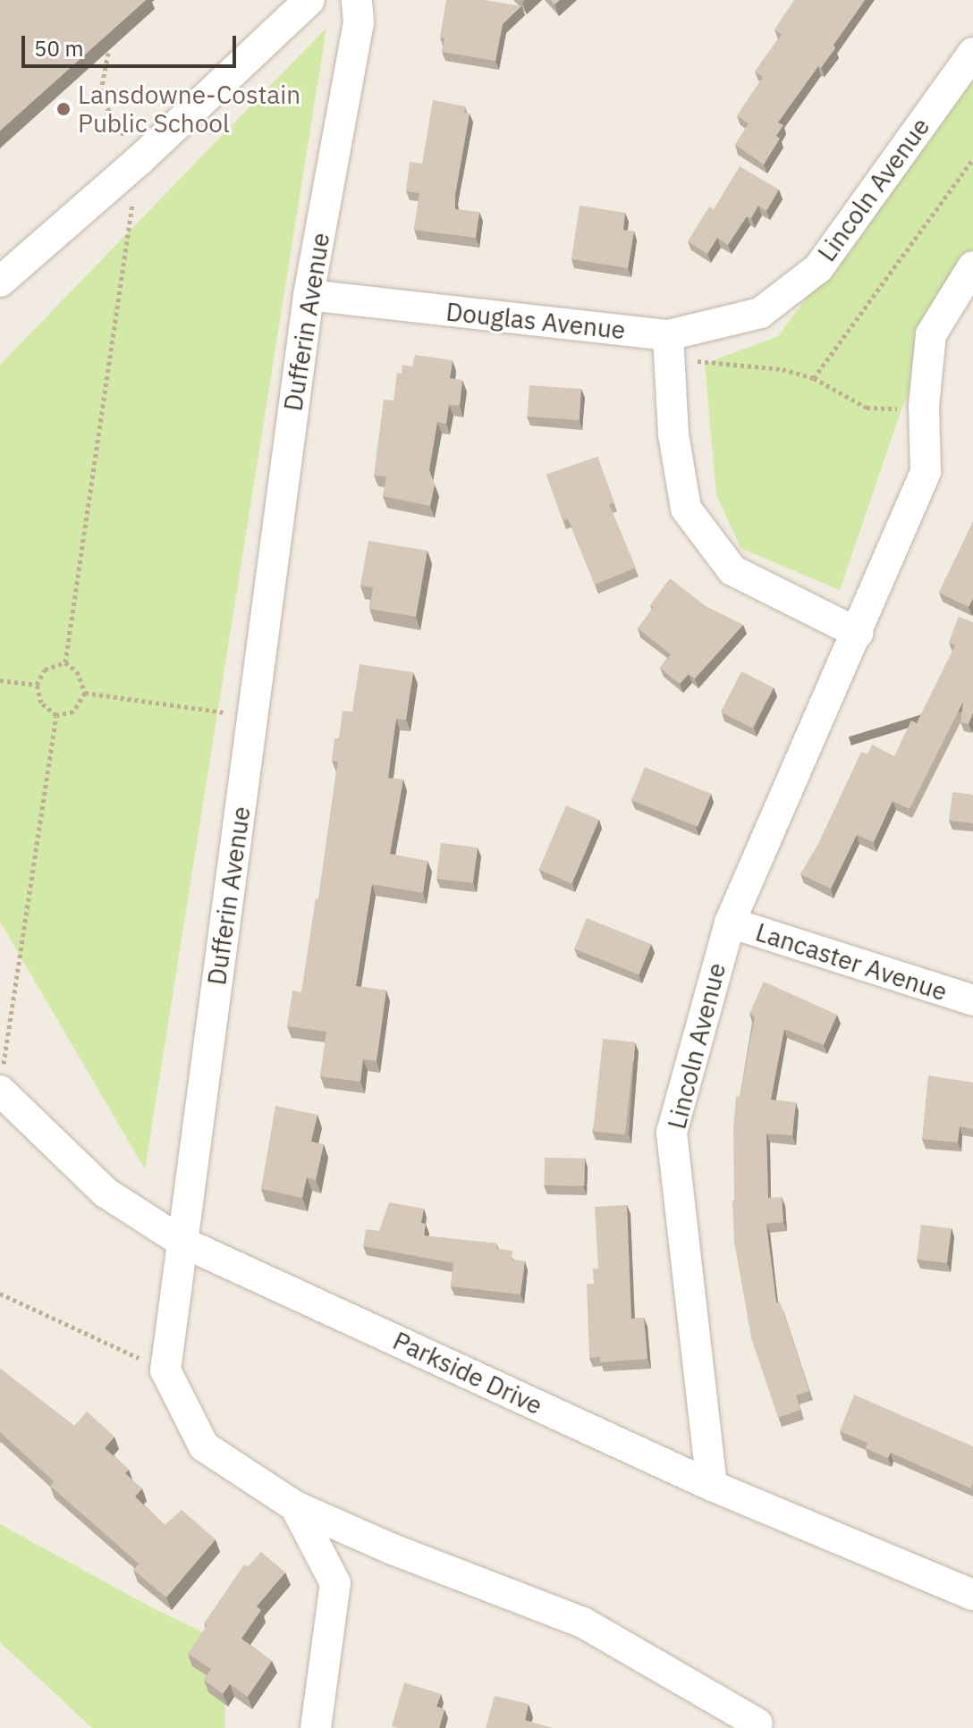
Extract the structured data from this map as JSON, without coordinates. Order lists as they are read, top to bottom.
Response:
{
  "streets": {
    "street": [
      "Lincoln Avenue",
      "Douglas Avenue",
      "Dufferin Avenue",
      "Lancaster Avenue",
      "Parkside Drive"
    ]
  },
  "crossings": [
    ["Lincoln Avenue", "Douglas Avenue"],
    ["Lincoln Avenue", "Lancaster Avenue"],
    ["Lincoln Avenue", "Parkside Drive"],
    ["Douglas Avenue", "Dufferin Avenue"],
    ["Dufferin Avenue", "Parkside Drive"]
  ],
  "places": ["Lansdowne-Costain Public School"],
  "scale_bar": "50 m"
}
